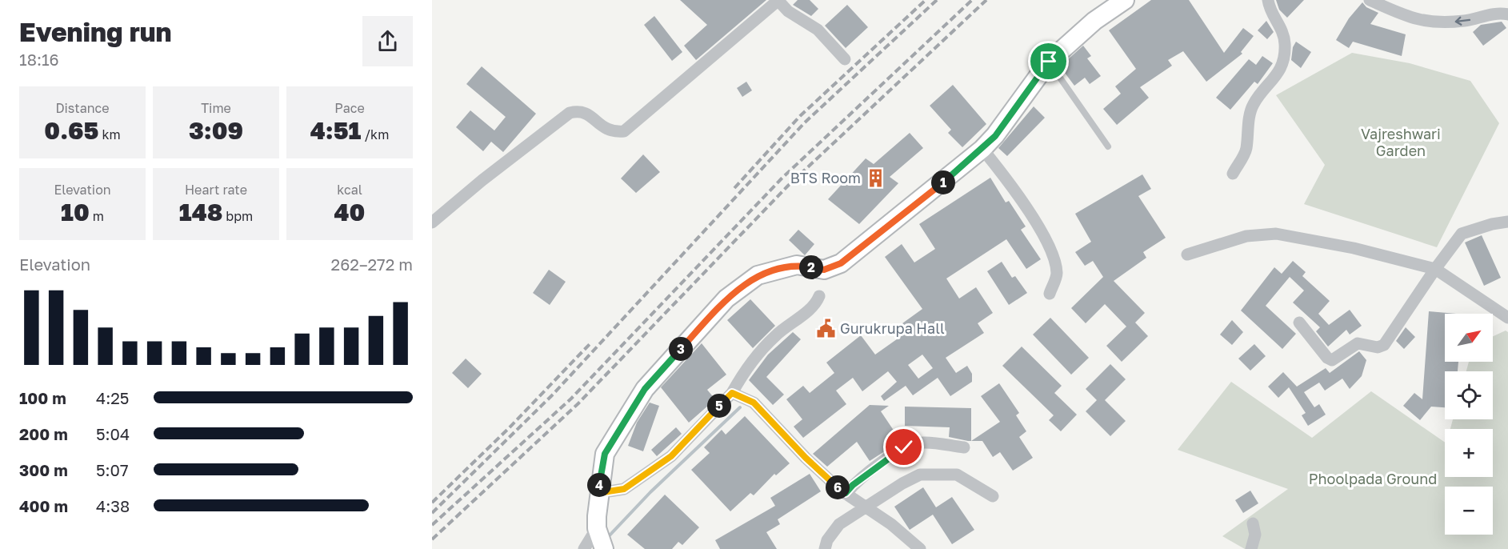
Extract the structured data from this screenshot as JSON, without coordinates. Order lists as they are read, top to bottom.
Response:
{
  "parks": ["Vajreshwari Garden", "Phoolpada Ground"],
  "places": {
    "building": ["BTS Room"],
    "public building": ["Gurukrupa Hall"]
  },
  "north": "top right",
  "page": {
    "heading": ["Evening run", "18:16"],
    "stats": [
      ["Distance", "0.65 km"],
      ["Time", "3:09"],
      ["Pace", "4:51 /km"],
      ["Elevation", "10 m"],
      ["Heart rate", "148 bpm"],
      ["kcal", "40"]
    ],
    "pins": [
      "1",
      "2",
      "3",
      "5",
      "4",
      "6"
    ],
    "chart": ["Elevation", "262–272 m"],
    "map_buttons": ["+", "−"],
    "list": [
      {
        "name": "100 m",
        "note": "4:25"
      },
      {
        "name": "200 m",
        "note": "5:04"
      },
      {
        "name": "300 m",
        "note": "5:07"
      },
      {
        "name": "400 m",
        "note": "4:38"
      }
    ]
  }
}
